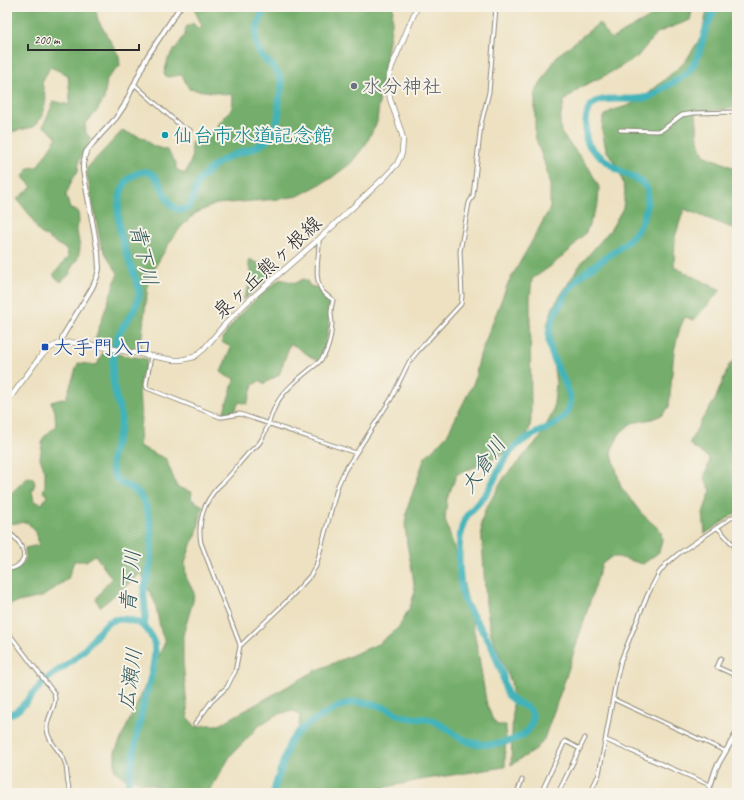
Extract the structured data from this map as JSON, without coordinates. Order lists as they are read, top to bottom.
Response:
{
  "streets": {
    "main road": ["泉ヶ丘熊ヶ根線"]
  },
  "water": ["青下川", "大倉川", "広瀬川"],
  "places": {
    "other": ["水分神社", "仙台市水道記念館"],
    "transit": ["大手門入口"]
  },
  "scale_bar": "200 m"
}
